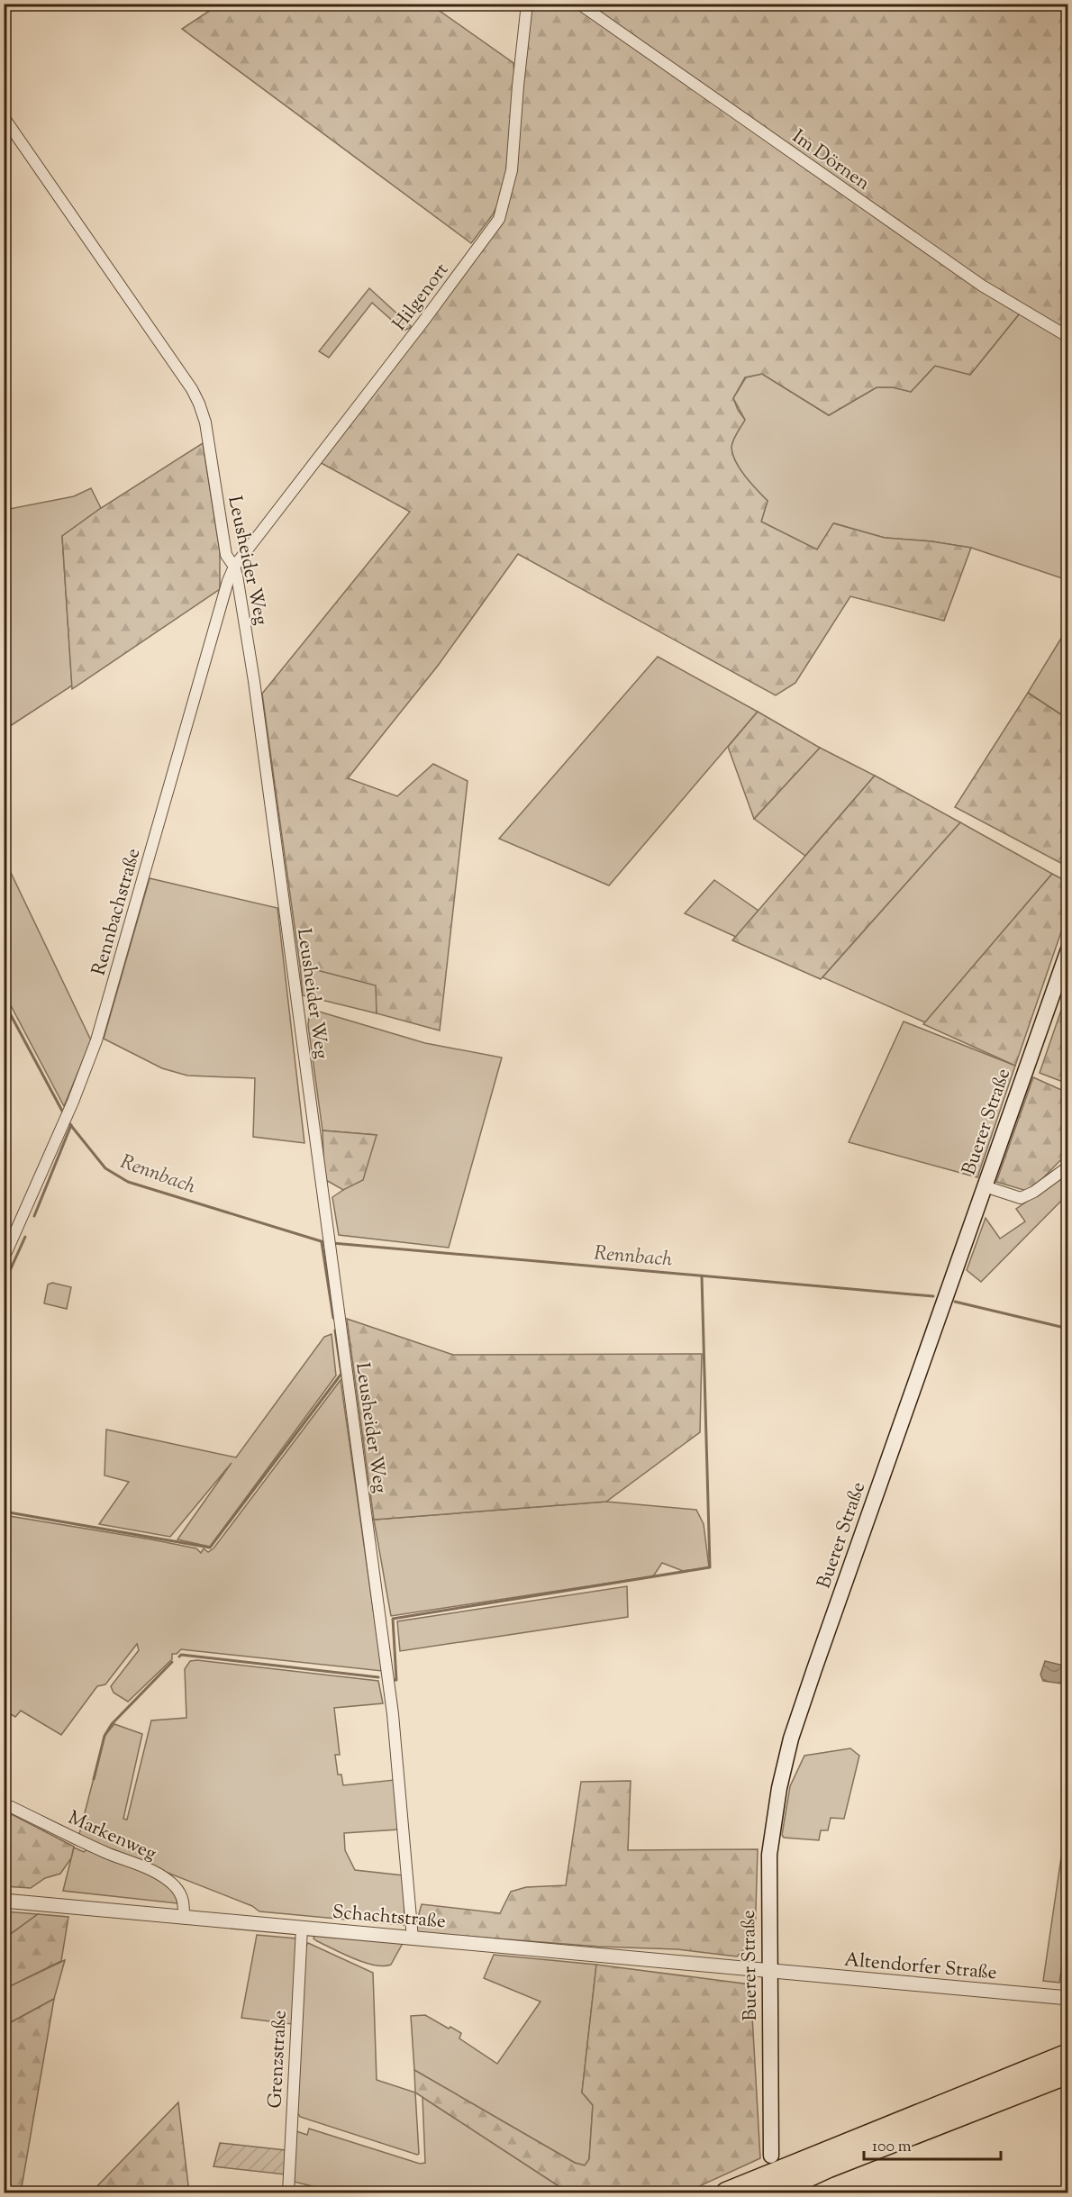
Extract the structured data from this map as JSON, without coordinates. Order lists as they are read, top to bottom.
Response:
{
  "streets": {
    "main road": ["Buerer Straße"],
    "street": [
      "Im Dörnen",
      "Hilgenort",
      "Leusheider Weg",
      "Rennbachstraße",
      "Markenweg",
      "Schachtstraße",
      "Altendorfer Straße",
      "Grenzstraße"
    ]
  },
  "crossings": [
    ["Hilgenort", "Leusheider Weg"],
    ["Hilgenort", "Rennbachstraße"],
    ["Leusheider Weg", "Rennbachstraße"],
    ["Leusheider Weg", "Schachtstraße"],
    ["Buerer Straße", "Schachtstraße"],
    ["Buerer Straße", "Altendorfer Straße"],
    ["Markenweg", "Schachtstraße"],
    ["Schachtstraße", "Altendorfer Straße"],
    ["Schachtstraße", "Grenzstraße"]
  ],
  "water": ["Rennbach"],
  "scale_bar": "100 m"
}
